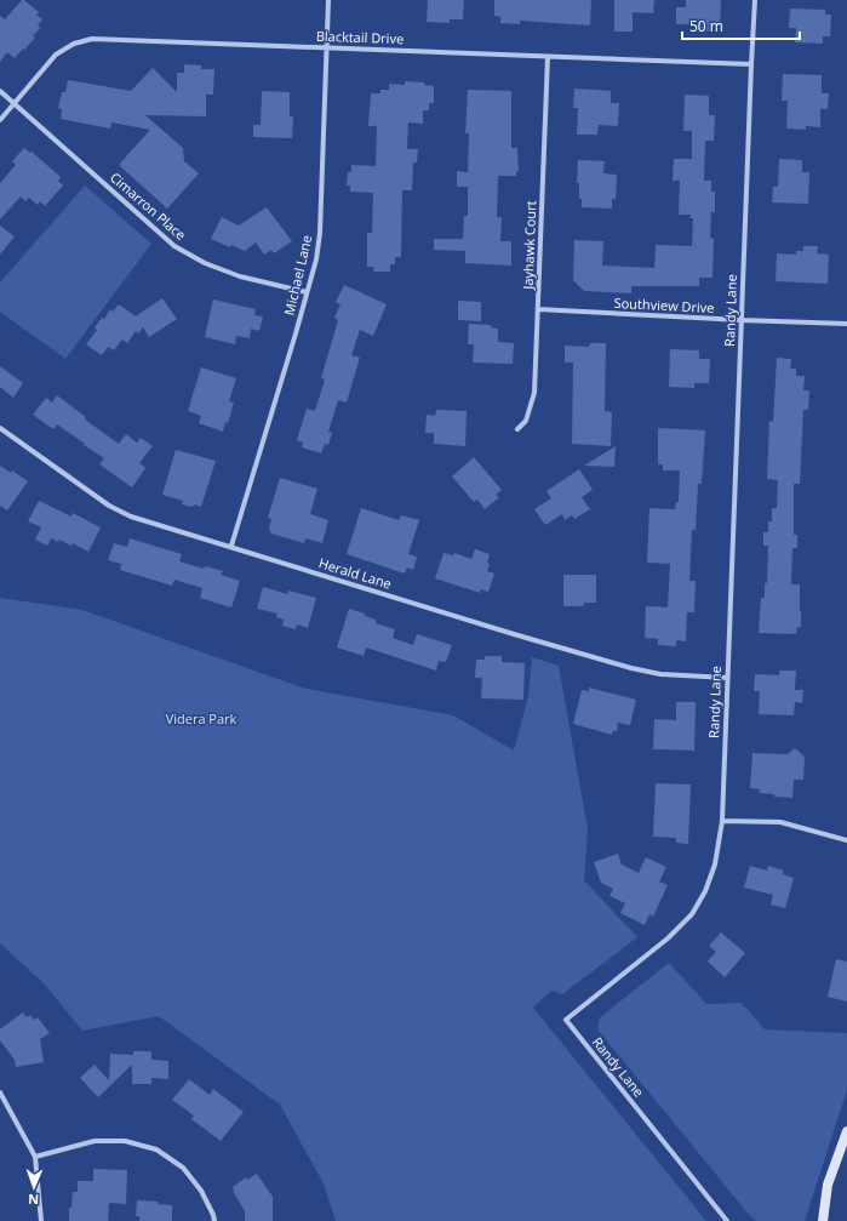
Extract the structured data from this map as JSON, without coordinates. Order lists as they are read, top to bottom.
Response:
{
  "streets": {
    "street": [
      "Blacktail Drive",
      "Cimarron Place",
      "Jayhawk Court",
      "Michael Lane",
      "Southview Drive",
      "Randy Lane",
      "Herald Lane"
    ]
  },
  "crossings": [
    ["Blacktail Drive", "Cimarron Place"],
    ["Blacktail Drive", "Jayhawk Court"],
    ["Blacktail Drive", "Michael Lane"],
    ["Blacktail Drive", "Randy Lane"],
    ["Cimarron Place", "Michael Lane"],
    ["Jayhawk Court", "Southview Drive"],
    ["Michael Lane", "Herald Lane"],
    ["Southview Drive", "Randy Lane"],
    ["Randy Lane", "Herald Lane"]
  ],
  "parks": ["Videra Park"],
  "scale_bar": "50 m",
  "north": "bottom"
}
